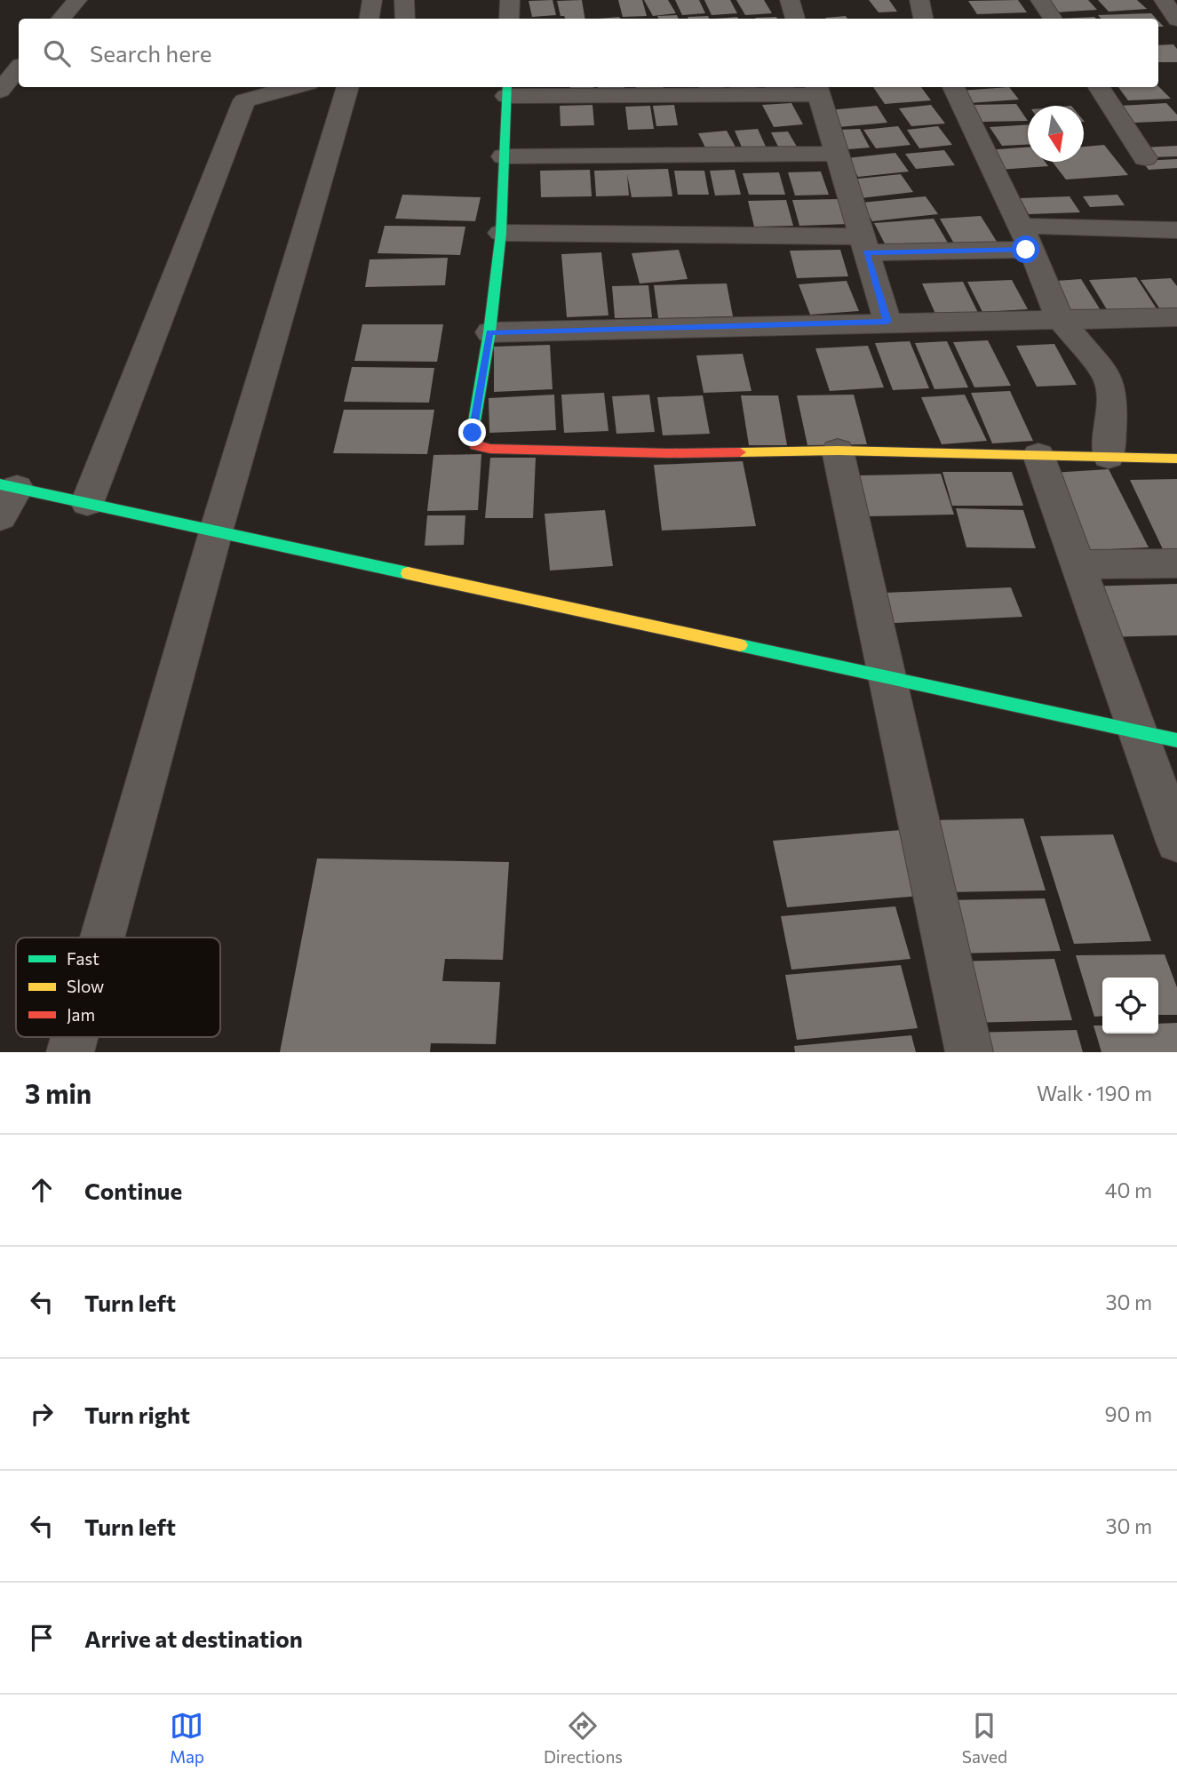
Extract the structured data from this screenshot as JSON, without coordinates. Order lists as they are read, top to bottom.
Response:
{
  "legend": ["Fast", "Slow", "Jam"],
  "north": "bottom",
  "page": {
    "search": "Search here",
    "heading": ["3 min", "Walk · 190 m"],
    "list": [
      ["Continue", "40 m"],
      ["Turn left", "30 m"],
      ["Turn right", "90 m"],
      ["Turn left", "30 m"],
      "Arrive at destination"
    ],
    "nav": ["Map", "Directions", "Saved"]
  }
}
